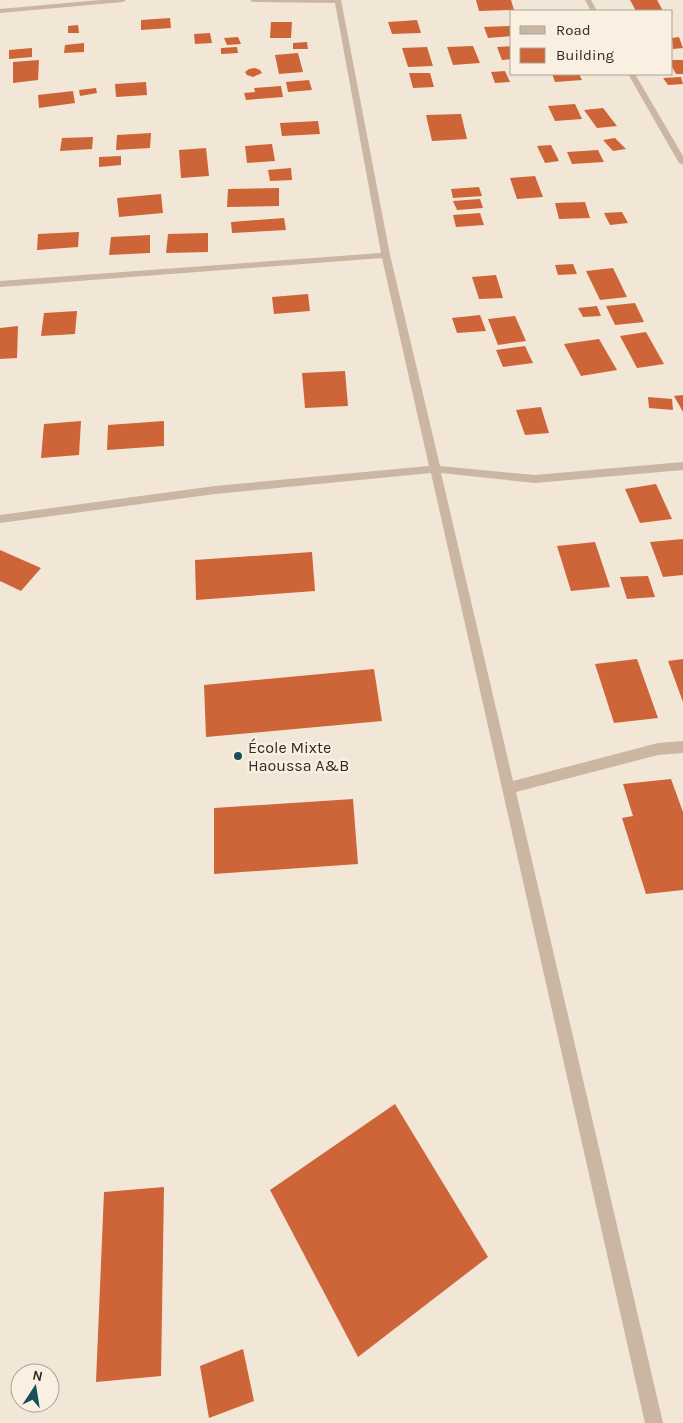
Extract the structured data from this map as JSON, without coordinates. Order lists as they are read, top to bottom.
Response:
{
  "places": ["École Mixte Haoussa A&B"],
  "legend": ["Road", "Building"],
  "north": "top"
}
